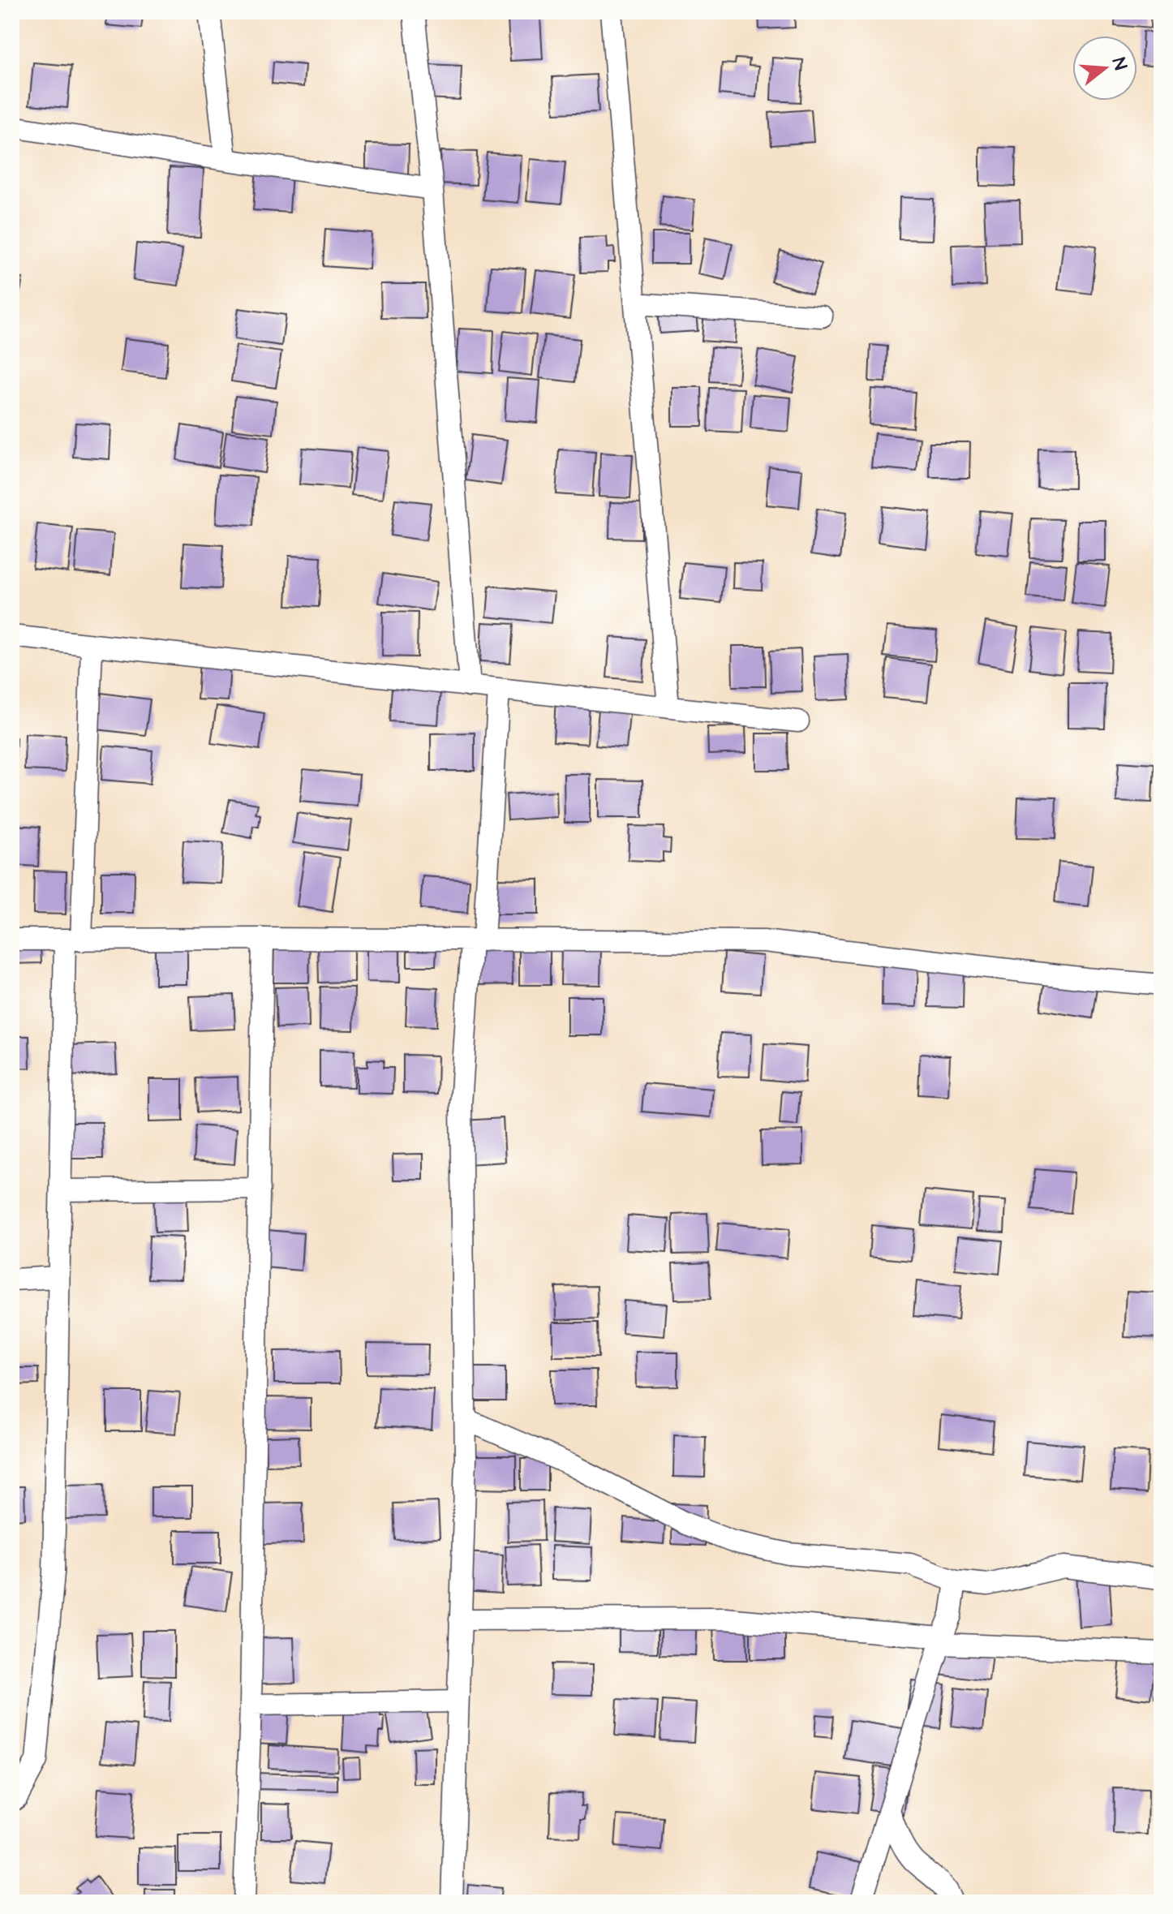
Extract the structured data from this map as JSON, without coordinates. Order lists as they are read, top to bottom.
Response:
{
  "north": "right"
}
